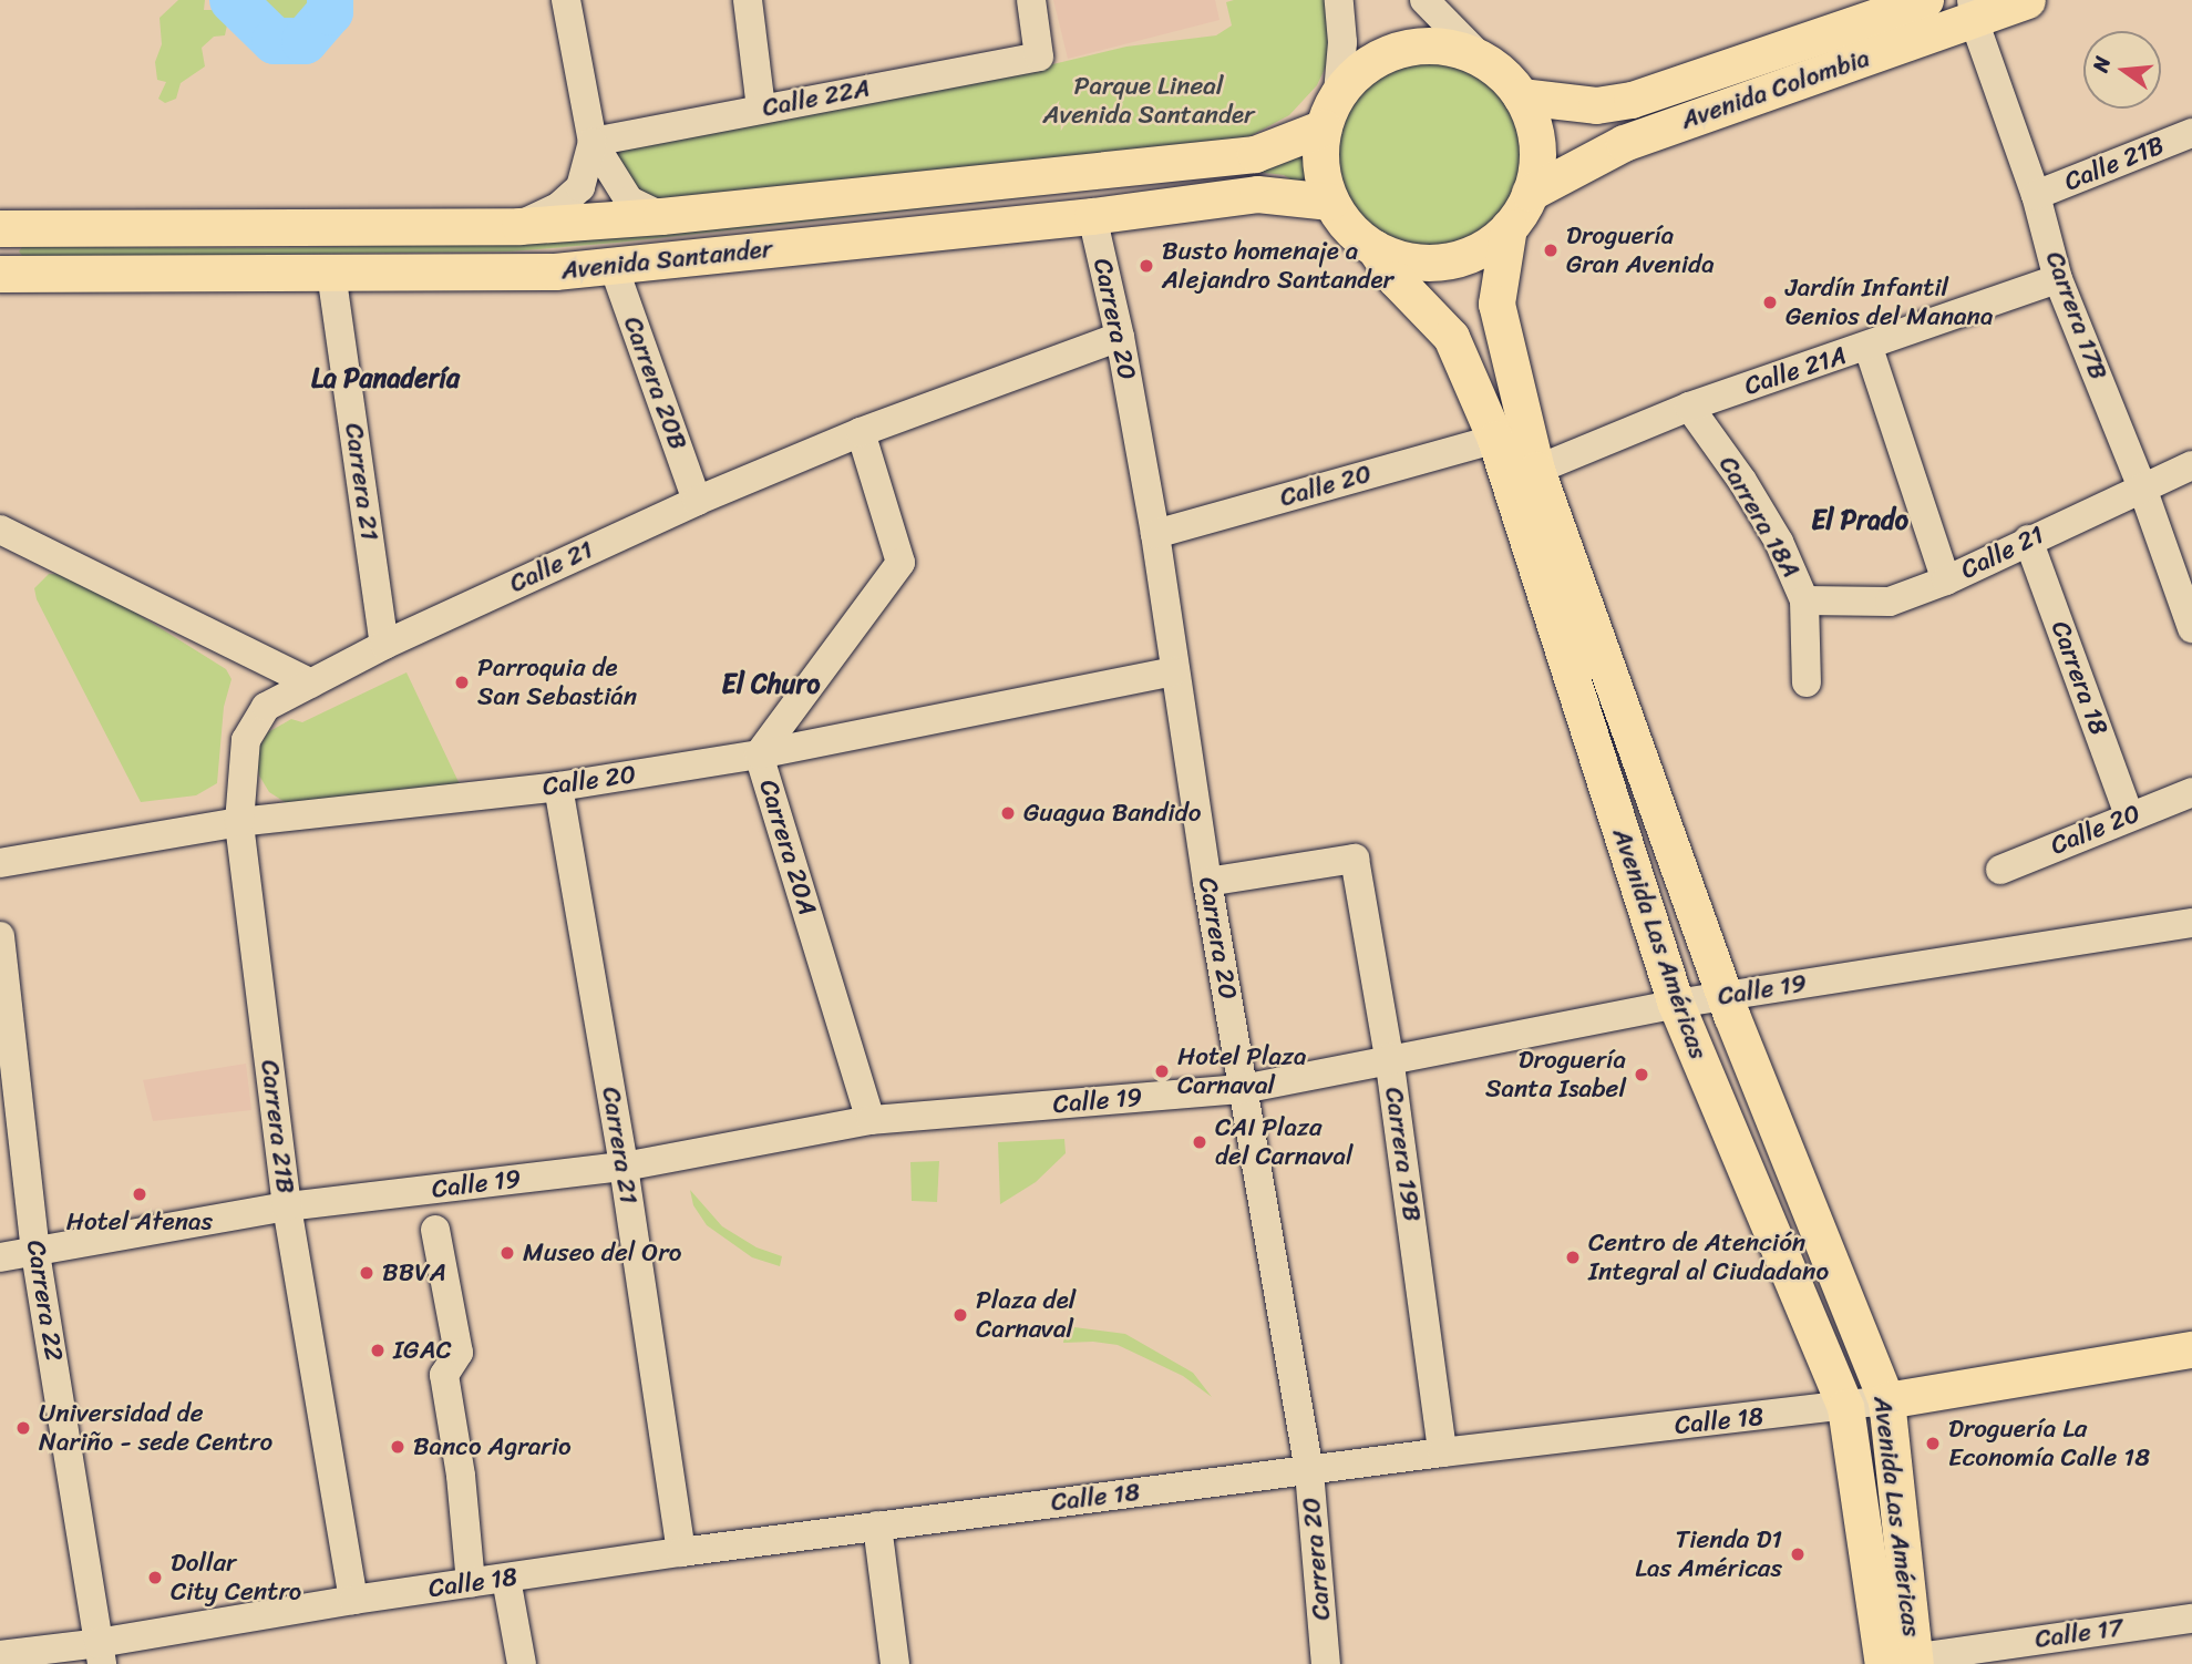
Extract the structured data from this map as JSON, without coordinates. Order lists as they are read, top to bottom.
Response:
{
  "streets": {
    "main road": [
      "Avenida Colombia",
      "Avenida Santander",
      "Avenida Las Américas",
      "Calle 18"
    ],
    "street": [
      "Calle 22A",
      "Calle 21B",
      "Carrera 17B",
      "Carrera 20",
      "Calle 21A",
      "Carrera 20B",
      "Carrera 21",
      "Calle 20",
      "Carrera 18A",
      "Calle 21",
      "Carrera 18",
      "Carrera 20A",
      "Calle 19",
      "Carrera 21B",
      "Carrera 19B",
      "Carrera 22",
      "Calle 17"
    ]
  },
  "crossings": [
    ["Avenida Colombia", "Avenida Santander"],
    ["Avenida Colombia", "Carrera 17B"],
    ["Avenida Colombia", "Avenida Las Américas"],
    ["Calle 21B", "Carrera 17B"],
    ["Avenida Santander", "Carrera 20"],
    ["Avenida Santander", "Carrera 20B"],
    ["Avenida Santander", "Carrera 21"],
    ["Avenida Santander", "Avenida Las Américas"],
    ["Carrera 17B", "Calle 21A"],
    ["Carrera 17B", "Calle 21"],
    ["Carrera 20", "Calle 20"],
    ["Carrera 20", "Calle 21"],
    ["Carrera 20", "Calle 19"],
    ["Carrera 20", "Carrera 19B"],
    ["Carrera 20", "Calle 18"],
    ["Calle 21A", "Carrera 18A"],
    ["Calle 21A", "Avenida Las Américas"],
    ["Carrera 20B", "Calle 21"],
    ["Carrera 21", "Calle 20"],
    ["Carrera 21", "Calle 21"],
    ["Carrera 21", "Calle 19"],
    ["Carrera 21", "Calle 18"],
    ["Calle 20", "Carrera 18"],
    ["Calle 20", "Carrera 20A"],
    ["Calle 20", "Avenida Las Américas"],
    ["Calle 20", "Carrera 21B"],
    ["Carrera 18A", "Calle 21"],
    ["Calle 21", "Carrera 18"],
    ["Calle 21", "Carrera 20A"],
    ["Calle 21", "Carrera 21B"],
    ["Carrera 20A", "Calle 19"],
    ["Avenida Las Américas", "Calle 19"],
    ["Avenida Las Américas", "Calle 18"],
    ["Avenida Las Américas", "Calle 17"],
    ["Calle 19", "Carrera 21B"],
    ["Calle 19", "Carrera 19B"],
    ["Calle 19", "Carrera 22"],
    ["Carrera 21B", "Calle 18"],
    ["Carrera 19B", "Calle 18"],
    ["Carrera 22", "Calle 18"]
  ],
  "districts": ["La Panadería", "El Prado", "El Churo"],
  "parks": ["Parque Lineal Avenida Santander"],
  "places": [
    "Droguería Gran Avenida",
    "Busto homenaje a Alejandro Santander",
    "Jardín Infantil Genios del Manana",
    "Parroquia de San Sebastián",
    "Guagua Bandido",
    "Hotel Plaza Carnaval",
    "Droguería Santa Isabel",
    "CAI Plaza del Carnaval",
    "Hotel Atenas",
    "Museo del Oro",
    "Centro de Atención Integral al Ciudadano",
    "BBVA",
    "Plaza del Carnaval",
    "IGAC",
    "Universidad de Nariño - sede Centro",
    "Droguería La Economía Calle 18",
    "Banco Agrario",
    "Tienda D1 Las Américas",
    "Dollar City Centro"
  ],
  "north": "left"
}
